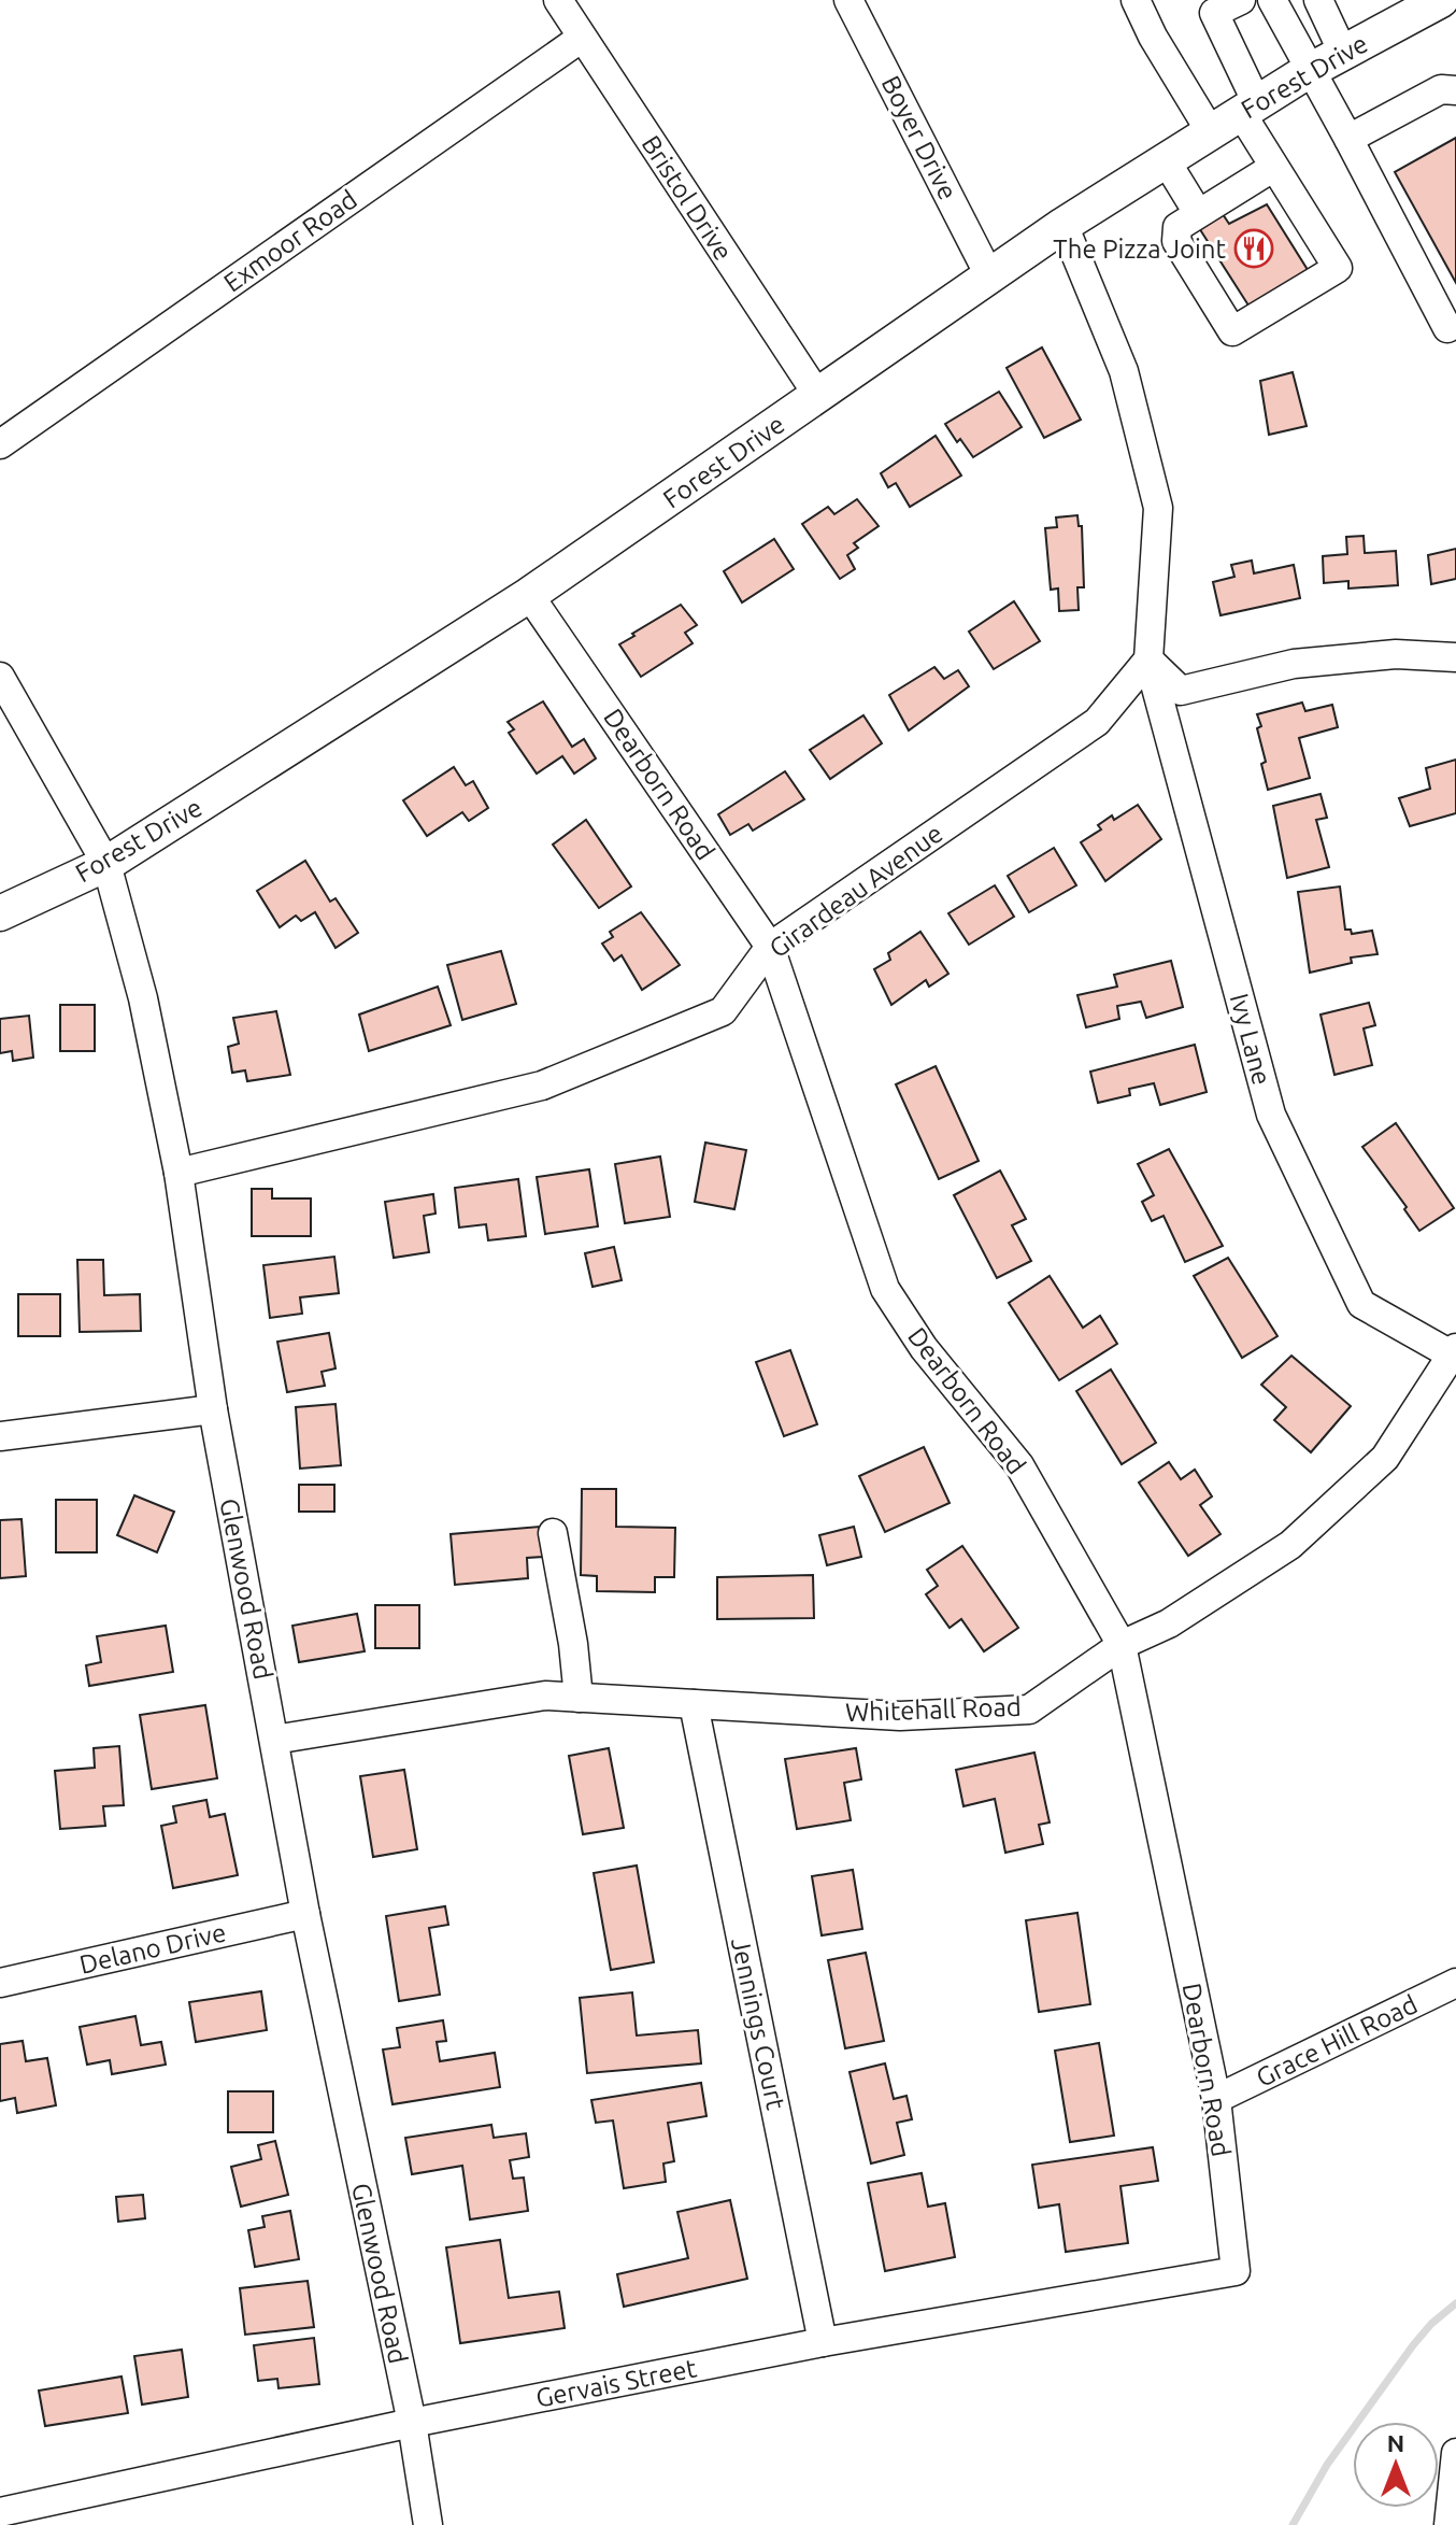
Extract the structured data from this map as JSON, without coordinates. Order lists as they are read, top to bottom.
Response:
{
  "streets": {
    "main road": ["Forest Drive"],
    "street": [
      "Boyer Drive",
      "Bristol Drive",
      "Exmoor Road",
      "Dearborn Road",
      "Girardeau Avenue",
      "Ivy Lane",
      "Glenwood Road",
      "Whitehall Road",
      "Delano Drive",
      "Jennings Court",
      "Grace Hill Road",
      "Gervais Street"
    ]
  },
  "crossings": [
    ["Forest Drive", "Boyer Drive"],
    ["Forest Drive", "Bristol Drive"],
    ["Forest Drive", "Dearborn Road"],
    ["Forest Drive", "Ivy Lane"],
    ["Forest Drive", "Glenwood Road"],
    ["Bristol Drive", "Exmoor Road"],
    ["Dearborn Road", "Girardeau Avenue"],
    ["Dearborn Road", "Whitehall Road"],
    ["Dearborn Road", "Grace Hill Road"],
    ["Dearborn Road", "Gervais Street"],
    ["Girardeau Avenue", "Ivy Lane"],
    ["Girardeau Avenue", "Glenwood Road"],
    ["Ivy Lane", "Whitehall Road"],
    ["Glenwood Road", "Whitehall Road"],
    ["Glenwood Road", "Delano Drive"],
    ["Glenwood Road", "Gervais Street"],
    ["Whitehall Road", "Jennings Court"],
    ["Jennings Court", "Gervais Street"]
  ],
  "places": {
    "restaurant": ["The Pizza Joint"]
  },
  "north": "top"
}
